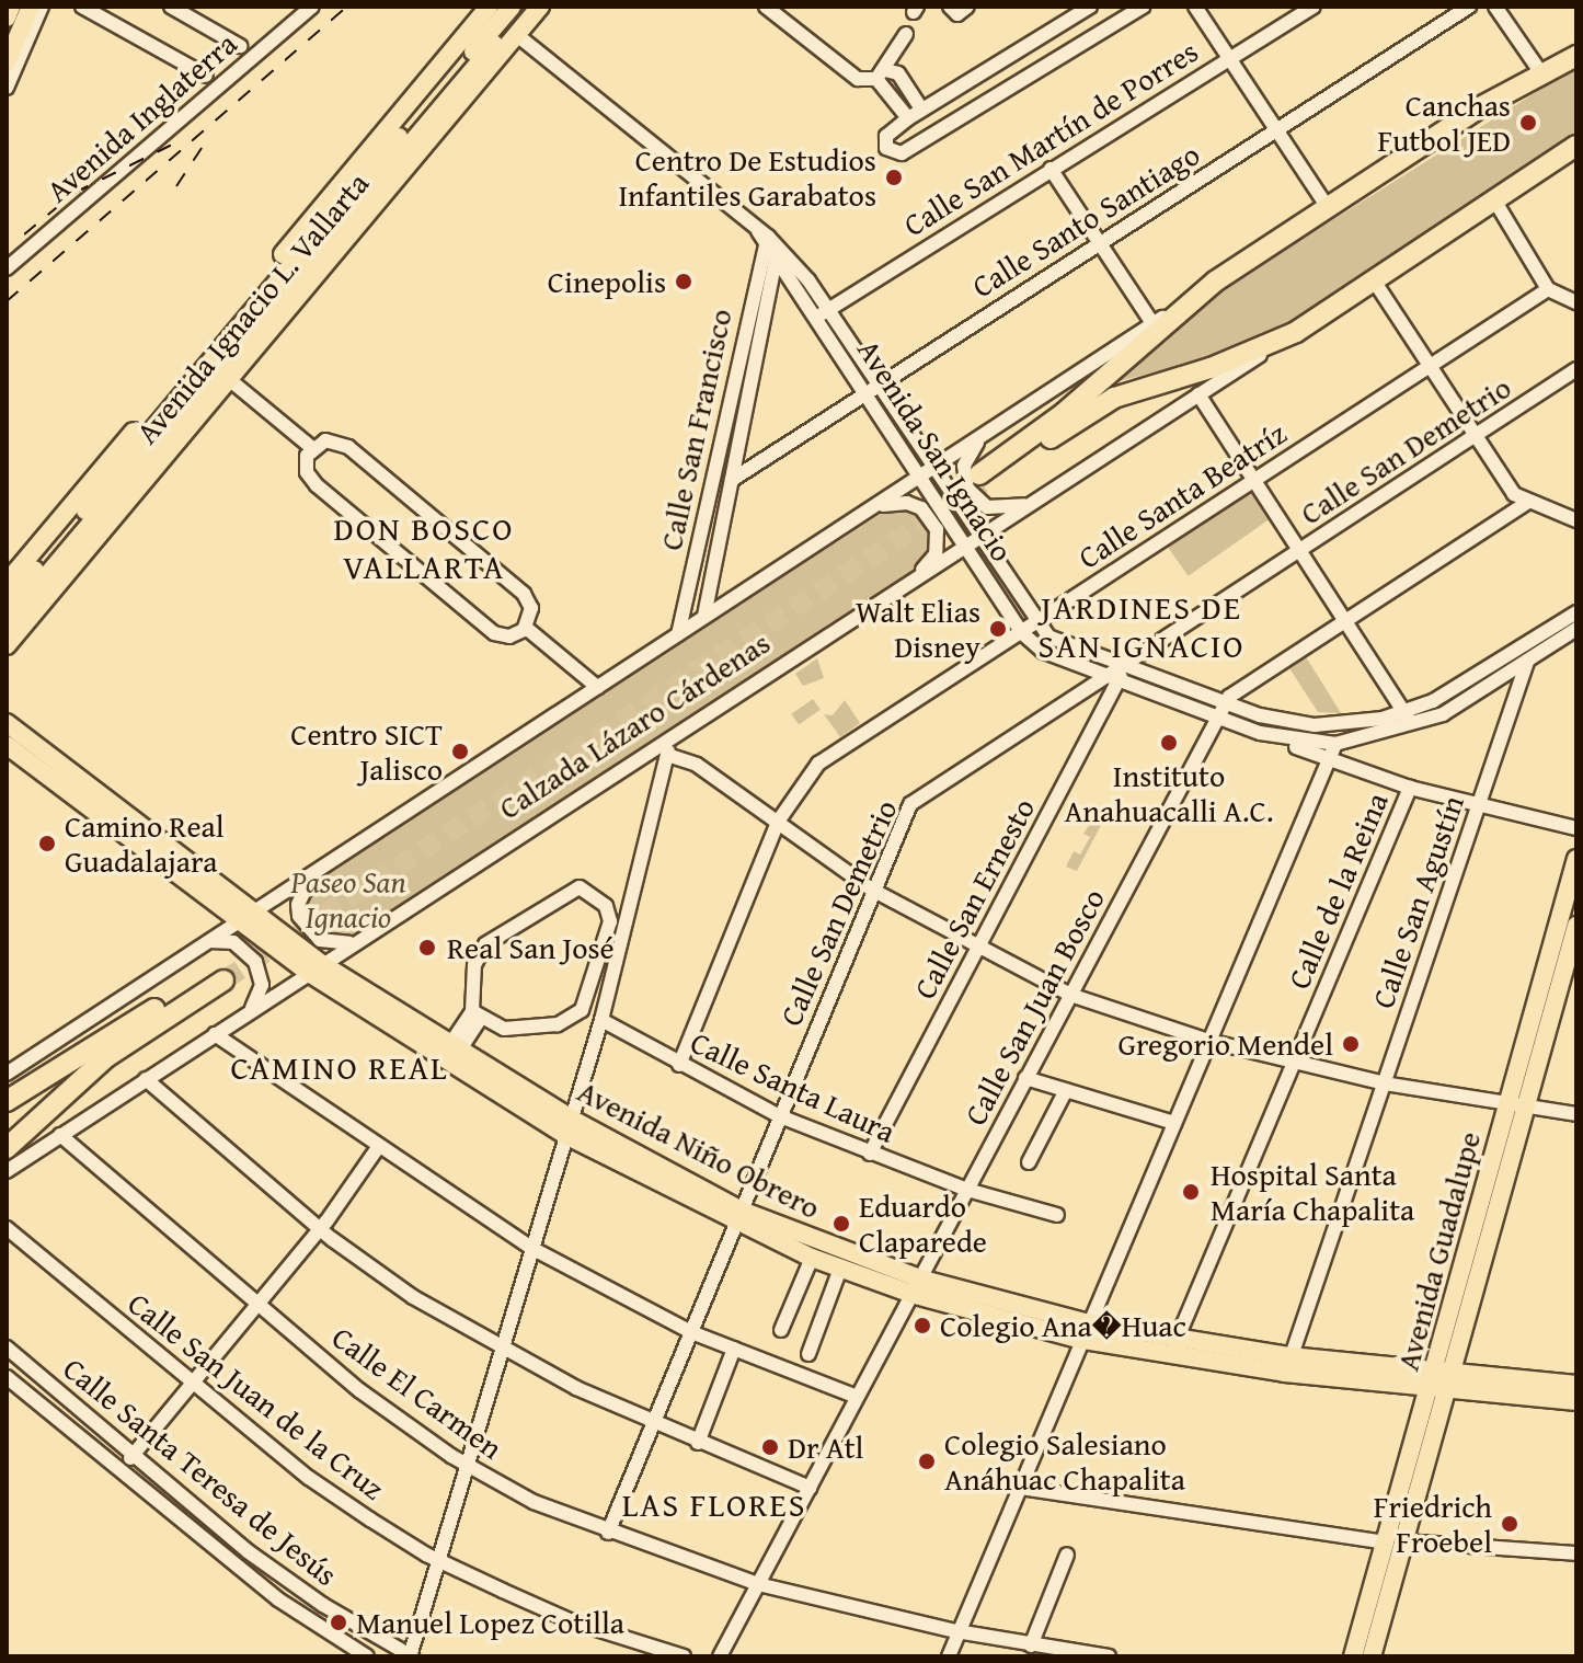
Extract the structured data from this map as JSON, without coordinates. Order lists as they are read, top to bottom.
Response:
{
  "streets": {
    "highway": ["Calzada Lázaro Cárdenas"],
    "main road": ["Avenida Ignacio L. Vallarta", "Avenida Niño Obrero", "Avenida Guadalupe"],
    "street": [
      "Avenida Inglaterra",
      "Calle San Martín de Porres",
      "Calle Santo Santiago",
      "Calle San Francisco",
      "Avenida San Ignacio",
      "Calle San Demetrio",
      "Calle Santa Beatríz",
      "Calle de la Reina",
      "Calle San Ernesto",
      "Calle San Agustín",
      "Calle San Juan Bosco",
      "Calle Santa Laura",
      "Calle El Carmen",
      "Calle San Juan de la Cruz",
      "Calle Santa Teresa de Jesús"
    ]
  },
  "crossings": [
    ["Calle San Martín de Porres", "Avenida San Ignacio"],
    ["Calle Santo Santiago", "Calle San Francisco"],
    ["Calle Santo Santiago", "Avenida San Ignacio"],
    ["Avenida Ignacio L. Vallarta", "Avenida San Ignacio"],
    ["Calle San Francisco", "Avenida San Ignacio"],
    ["Calle San Francisco", "Calzada Lázaro Cárdenas"],
    ["Avenida San Ignacio", "Calle San Demetrio"],
    ["Avenida San Ignacio", "Calle Santa Beatríz"],
    ["Avenida San Ignacio", "Calzada Lázaro Cárdenas"],
    ["Avenida San Ignacio", "Calle San Ernesto"],
    ["Avenida San Ignacio", "Calle San Agustín"],
    ["Avenida San Ignacio", "Calle San Juan Bosco"],
    ["Calle San Demetrio", "Calle San Ernesto"],
    ["Calle San Demetrio", "Calle Santa Laura"],
    ["Calle San Demetrio", "Avenida Niño Obrero"],
    ["Calle San Demetrio", "Calle El Carmen"],
    ["Calle Santa Beatríz", "Calle Santa Laura"],
    ["Calzada Lázaro Cárdenas", "Avenida Niño Obrero"],
    ["Calzada Lázaro Cárdenas", "Calle El Carmen"],
    ["Calle de la Reina", "Avenida Niño Obrero"],
    ["Calle San Ernesto", "Calle Santa Laura"],
    ["Calle San Agustín", "Avenida Niño Obrero"],
    ["Calle San Juan Bosco", "Calle Santa Laura"],
    ["Calle San Juan Bosco", "Avenida Niño Obrero"],
    ["Calle San Juan Bosco", "Calle El Carmen"],
    ["Avenida Niño Obrero", "Avenida Guadalupe"]
  ],
  "districts": [
    "DON BOSCO VALLARTA",
    "JARDINES DE SAN IGNACIO",
    "CAMINO REAL",
    "LAS FLORES"
  ],
  "parks": ["Paseo San Ignacio"],
  "places": [
    "Canchas Futbol JED",
    "Centro De Estudios Infantiles Garabatos",
    "Cinepolis",
    "Walt Elias Disney",
    "Instituto Anahuacalli A.C.",
    "Centro SICT Jalisco",
    "Camino Real Guadalajara",
    "Real San José",
    "Gregorio Mendel",
    "Hospital Santa María Chapalita",
    "Eduardo Claparede",
    "Colegio Ana�Huac",
    "Dr Atl",
    "Colegio Salesiano Anáhuac Chapalita",
    "Friedrich Froebel",
    "Manuel Lopez Cotilla"
  ]
}
